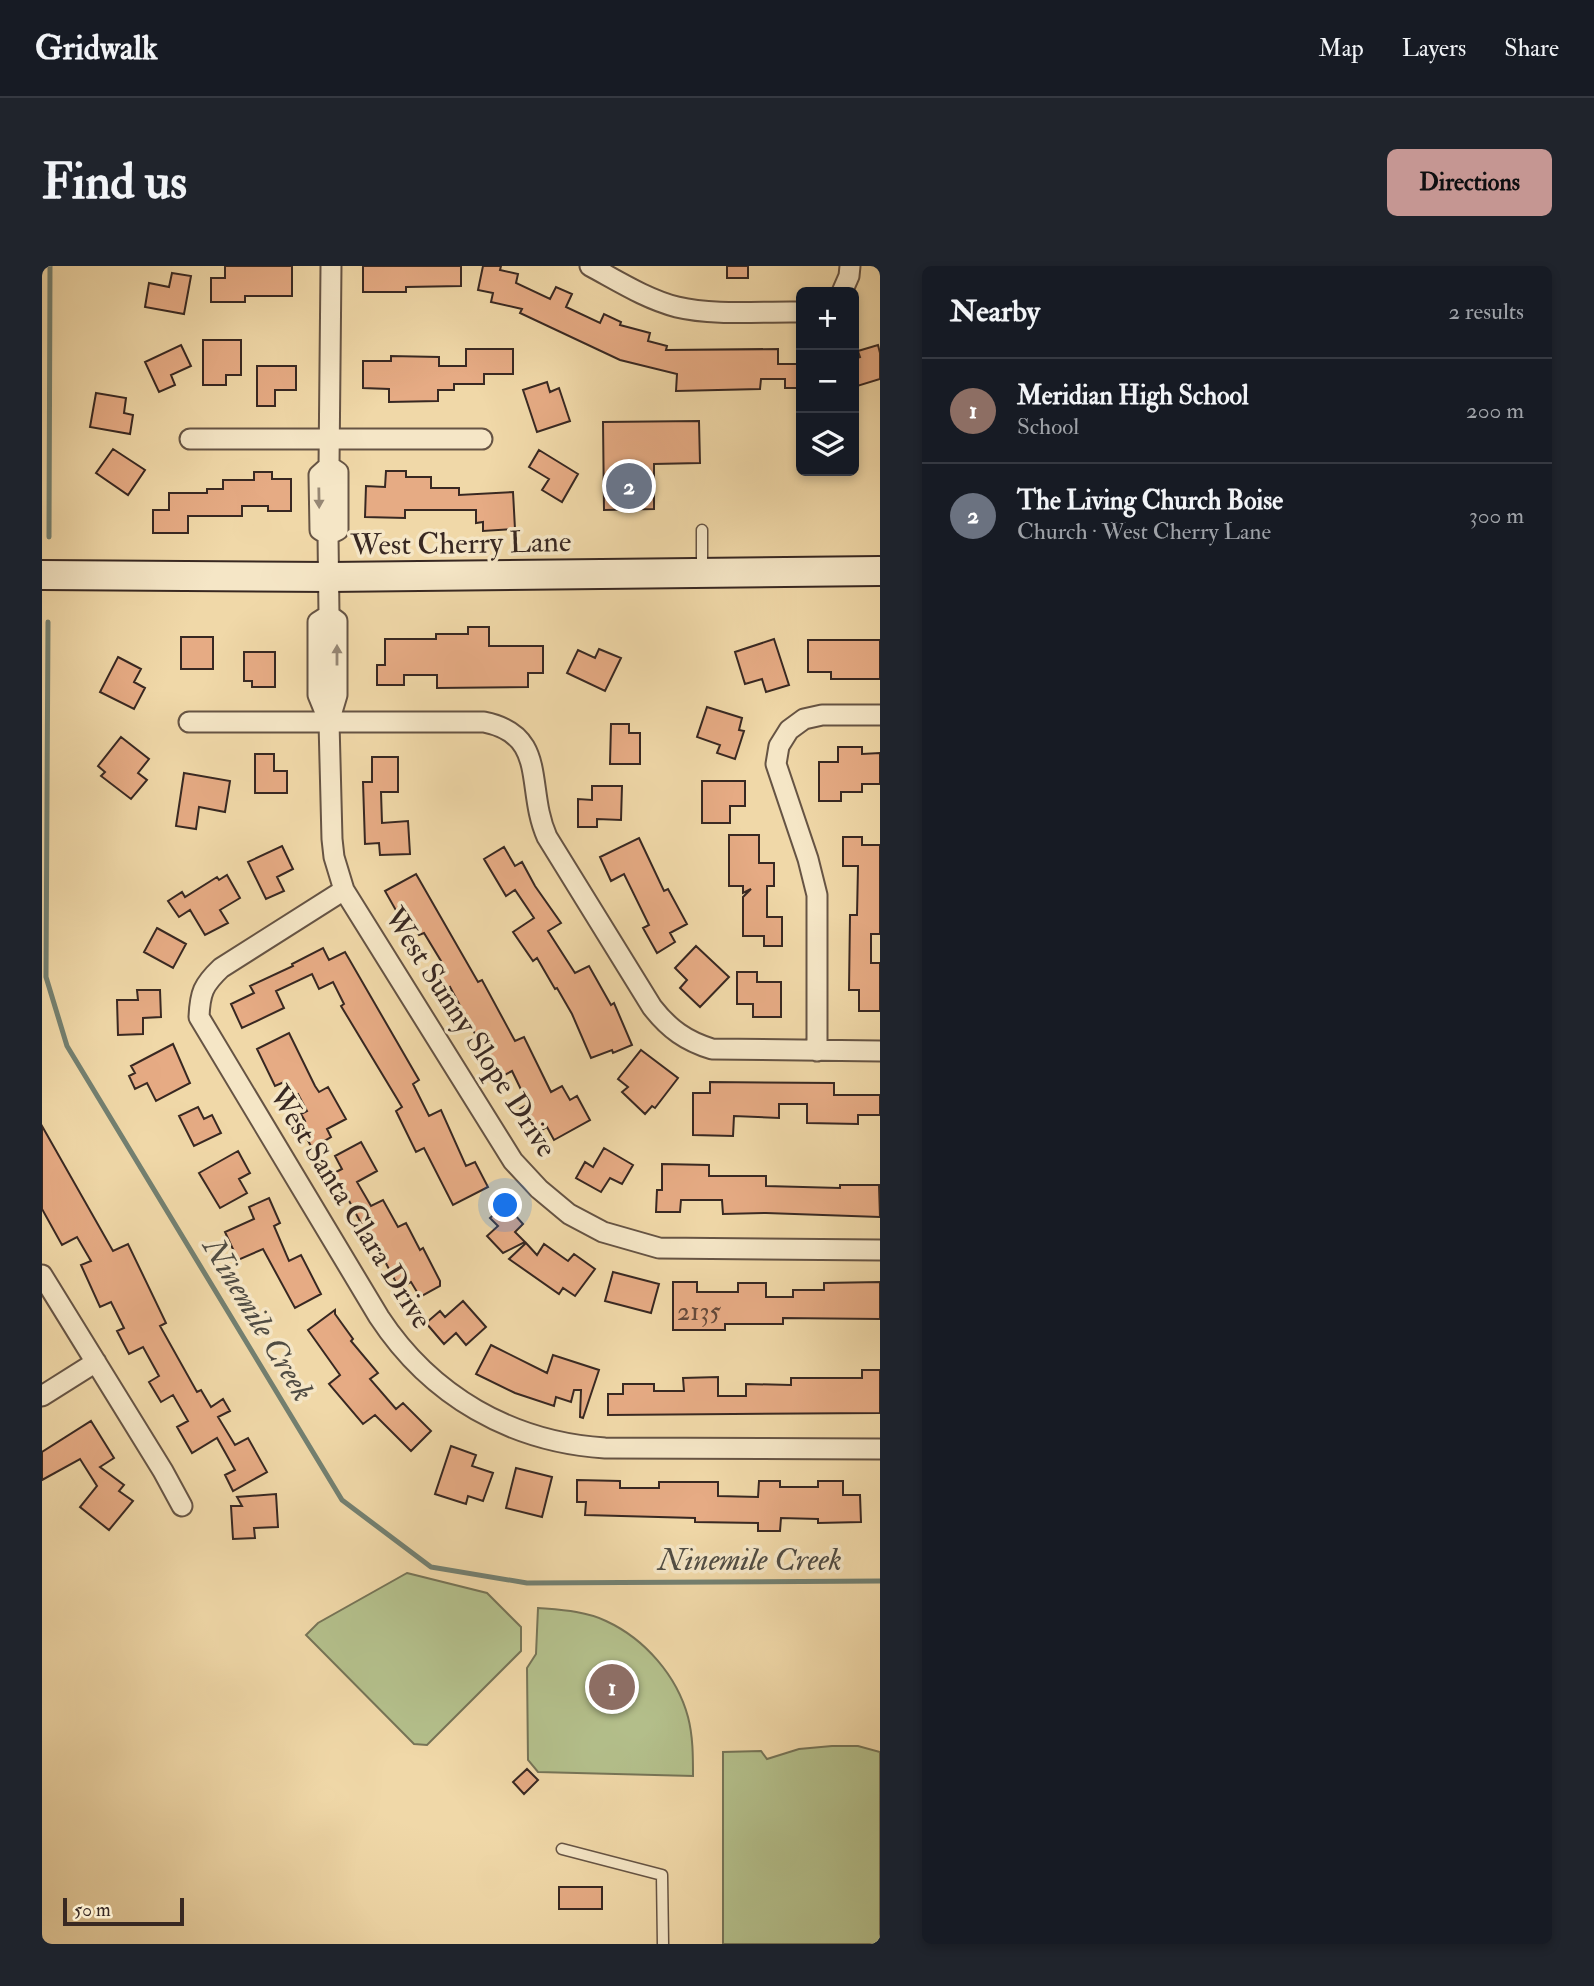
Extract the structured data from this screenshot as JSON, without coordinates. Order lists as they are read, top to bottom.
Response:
{
  "streets": {
    "main road": ["West Cherry Lane"],
    "street": ["West Sunny Slope Drive", "West Santa Clara Drive"]
  },
  "crossings": [
    ["West Cherry Lane", "West Sunny Slope Drive"],
    ["West Sunny Slope Drive", "West Santa Clara Drive"]
  ],
  "water": ["Ninemile Creek"],
  "house_numbers": ["2135"],
  "scale_bar": "50 m",
  "page": {
    "header": "Gridwalk",
    "nav": ["Map", "Layers", "Share"],
    "buttons": "Directions",
    "title": "Find us",
    "heading": ["Nearby", "2 results"],
    "map_buttons": ["+", "−"],
    "list": [
      {
        "mark": "1",
        "name": "Meridian High School",
        "note": "School",
        "value": "200 m"
      },
      {
        "mark": "2",
        "name": "The Living Church Boise",
        "note": "Church · West Cherry Lane",
        "value": "300 m"
      }
    ],
    "pins": ["2", "1"],
    "scale": "50 m"
  }
}
